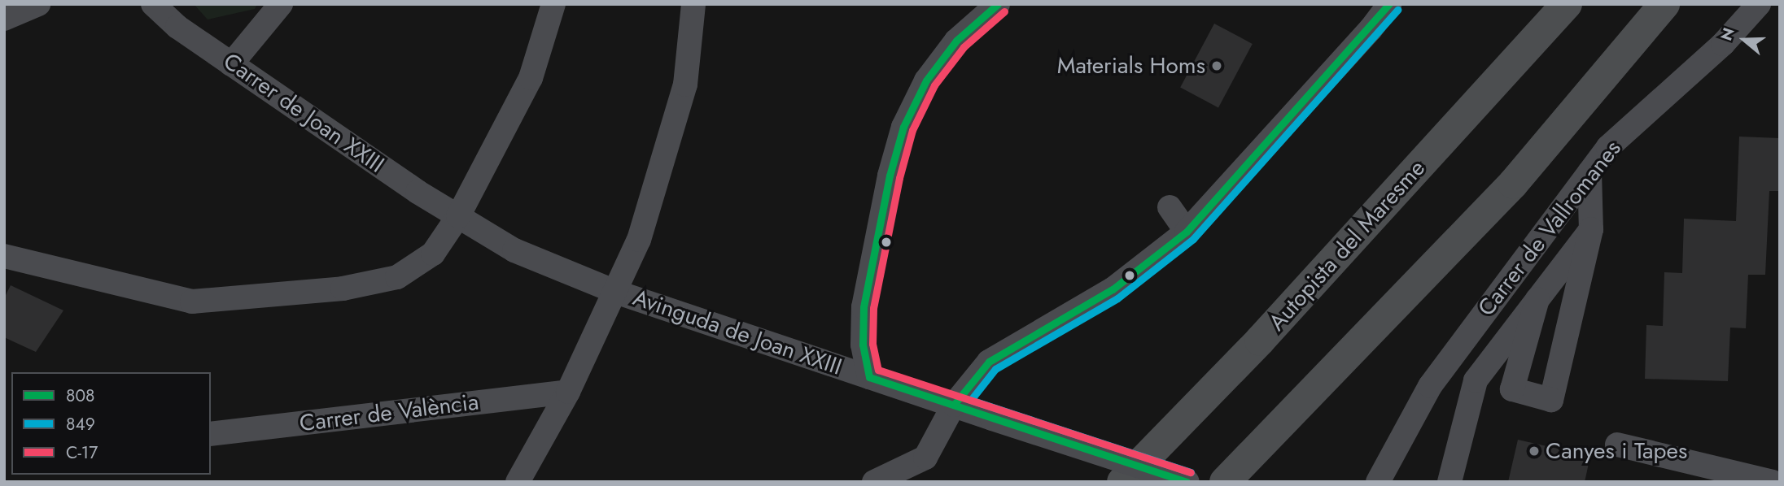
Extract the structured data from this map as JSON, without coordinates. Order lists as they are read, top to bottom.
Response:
{
  "streets": {
    "highway": ["Autopista del Maresme"],
    "street": [
      "Carrer de Joan XXIII",
      "Carrer de Vallromanes",
      "Avinguda de Joan XXIII",
      "Carrer de València"
    ]
  },
  "crossings": [
    ["Carrer de Joan XXIII", "Avinguda de Joan XXIII"]
  ],
  "places": ["Materials Homs", "Canyes i Tapes"],
  "lines": ["transit line 808", "transit line 849", "transit line C-17"],
  "legend": ["808", "849", "C-17"],
  "north": "left"
}
